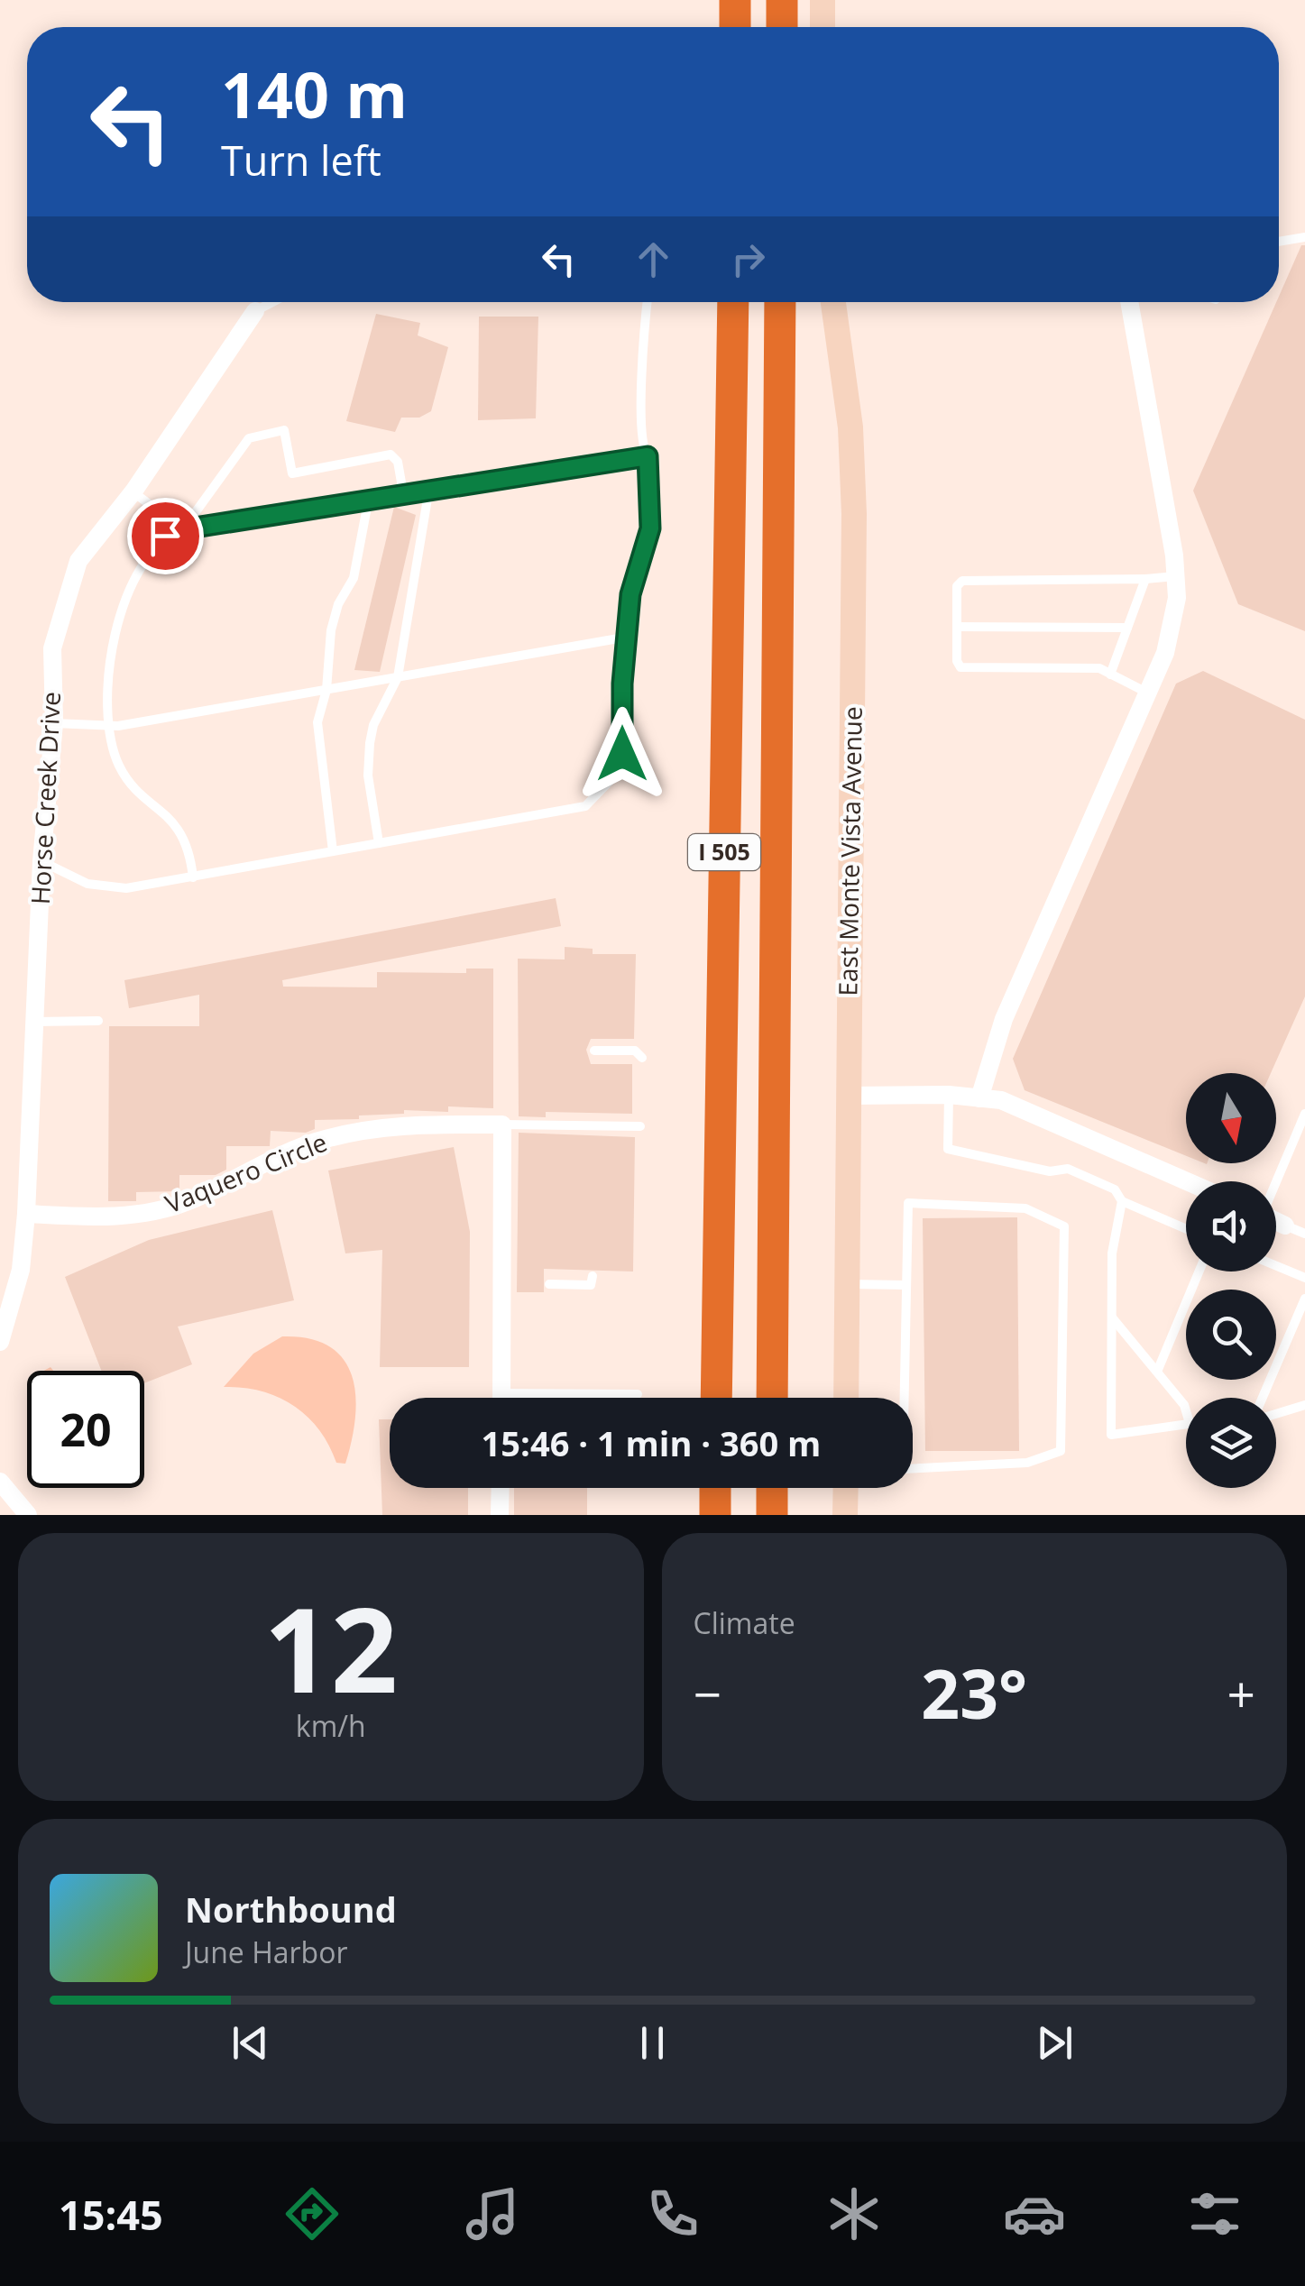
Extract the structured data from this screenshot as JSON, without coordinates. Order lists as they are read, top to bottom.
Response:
{
  "streets": {
    "highway": ["I 505"],
    "street": ["Horse Creek Drive", "East Monte Vista Avenue", "Vaquero Circle"]
  },
  "crossings": [
    ["Horse Creek Drive", "Vaquero Circle"]
  ],
  "north": "bottom",
  "page": {
    "turn": ["140 m", "Turn left"],
    "limit": "20",
    "trip": "15:46 · 1 min · 360 m",
    "tile": [
      ["12", "km/h"],
      "Climate"
    ],
    "heat": ["−", "23°", "+"],
    "song": ["Northbound", "June Harbor"],
    "tabs": "15:45"
  }
}
